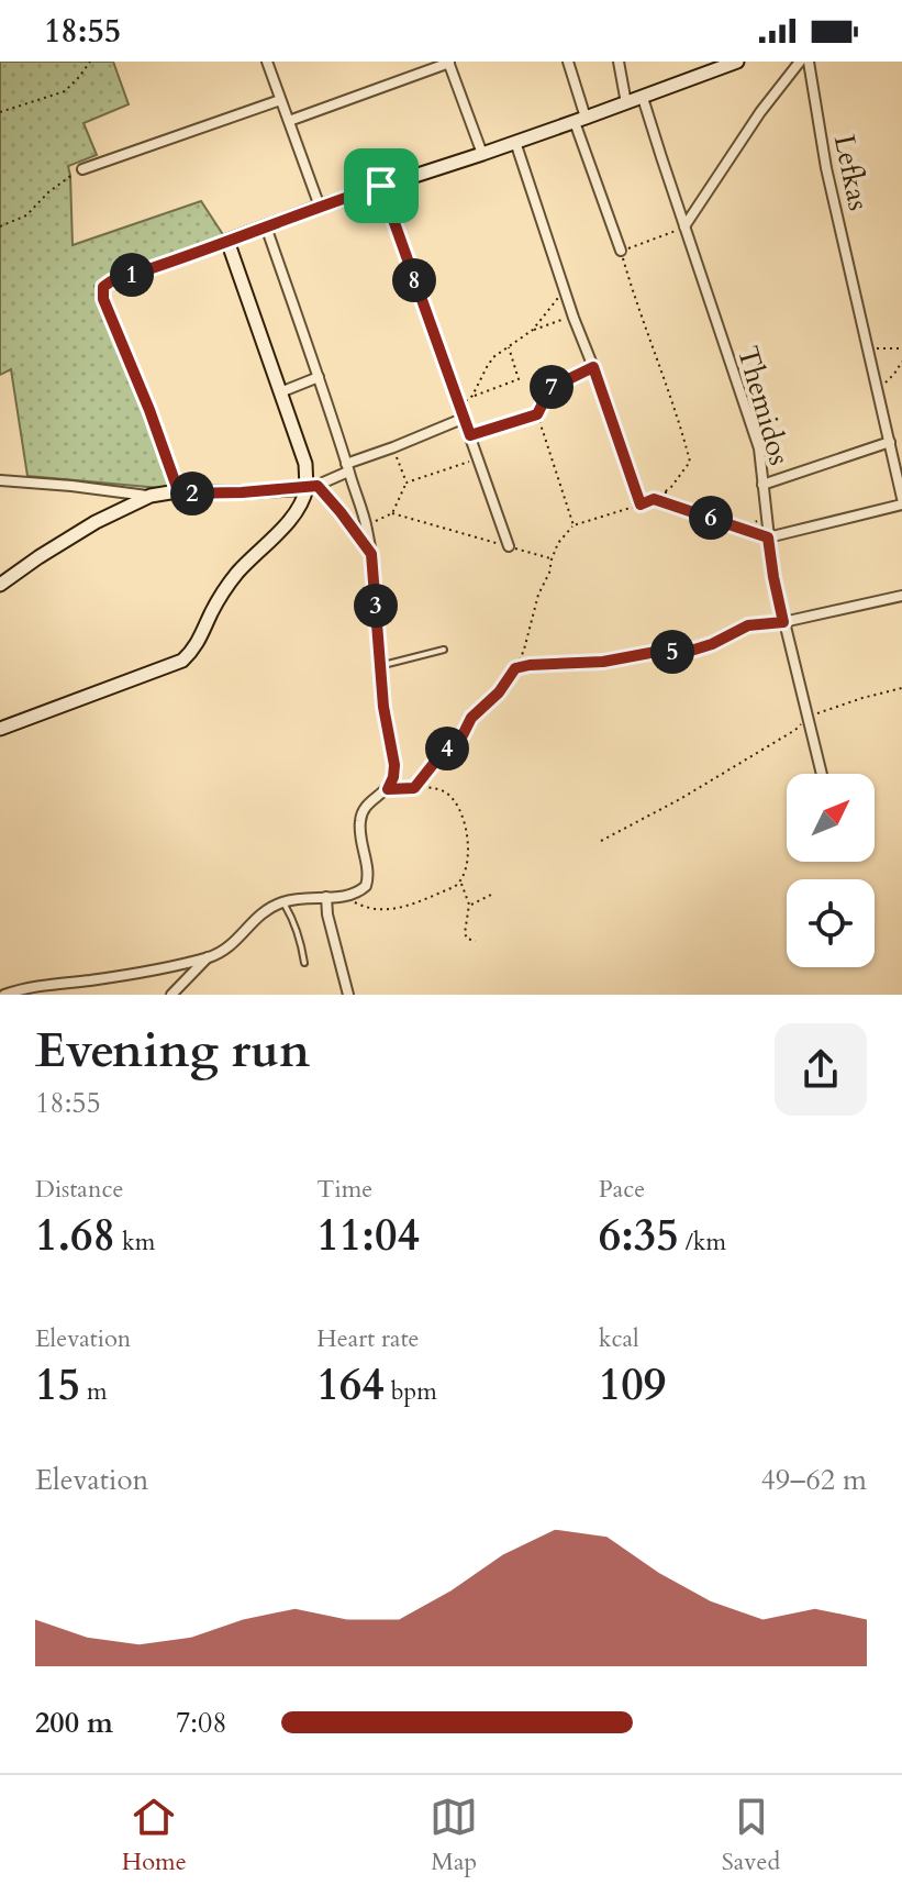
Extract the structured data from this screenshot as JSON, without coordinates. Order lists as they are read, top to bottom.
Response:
{
  "streets": {
    "street": ["Lefkas", "Themidos"]
  },
  "north": "top right",
  "page": {
    "status": "18:55",
    "pins": [
      "1",
      "8",
      "7",
      "2",
      "6",
      "3",
      "5",
      "4"
    ],
    "heading": ["Evening run", "18:55"],
    "stats": [
      ["Distance", "1.68 km"],
      ["Time", "11:04"],
      ["Pace", "6:35 /km"],
      ["Elevation", "15 m"],
      ["Heart rate", "164 bpm"],
      ["kcal", "109"]
    ],
    "chart": ["Elevation", "49–62 m"],
    "list": [
      {
        "name": "200 m",
        "note": "7:08"
      }
    ],
    "tabs": ["Home", "Map", "Saved"]
  }
}
